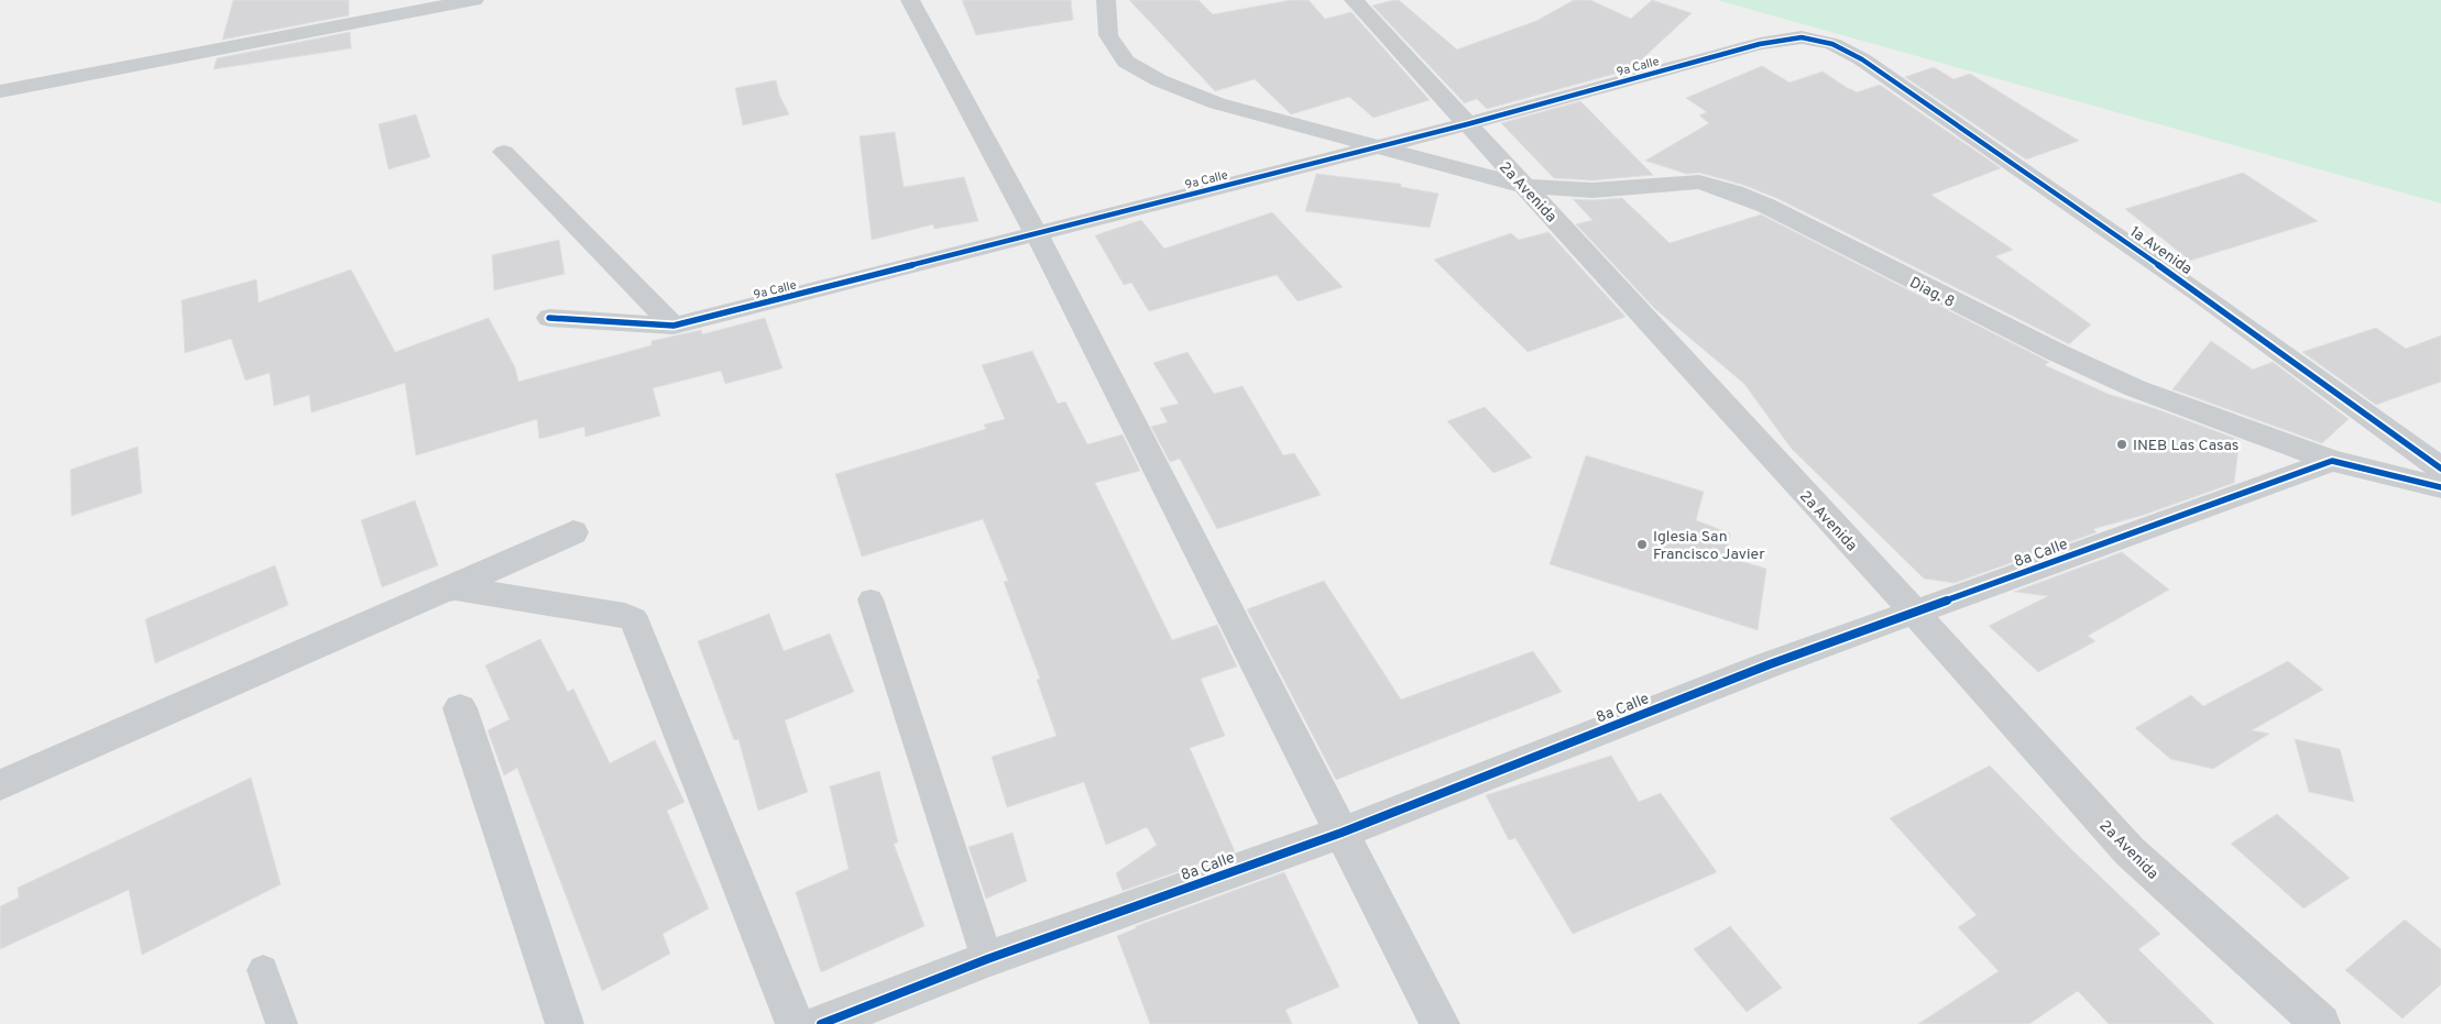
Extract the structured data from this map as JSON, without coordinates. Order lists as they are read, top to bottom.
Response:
{
  "streets": {
    "street": [
      "9a Calle",
      "2a Avenida",
      "1a Avenida",
      "Diag. 8",
      "8a Calle"
    ]
  },
  "crossings": [
    ["9a Calle", "2a Avenida"],
    ["9a Calle", "1a Avenida"],
    ["9a Calle", "Diag. 8"],
    ["2a Avenida", "Diag. 8"],
    ["2a Avenida", "8a Calle"],
    ["Diag. 8", "8a Calle"]
  ],
  "places": ["INEB Las Casas", "Iglesia San Francisco Javier"]
}
